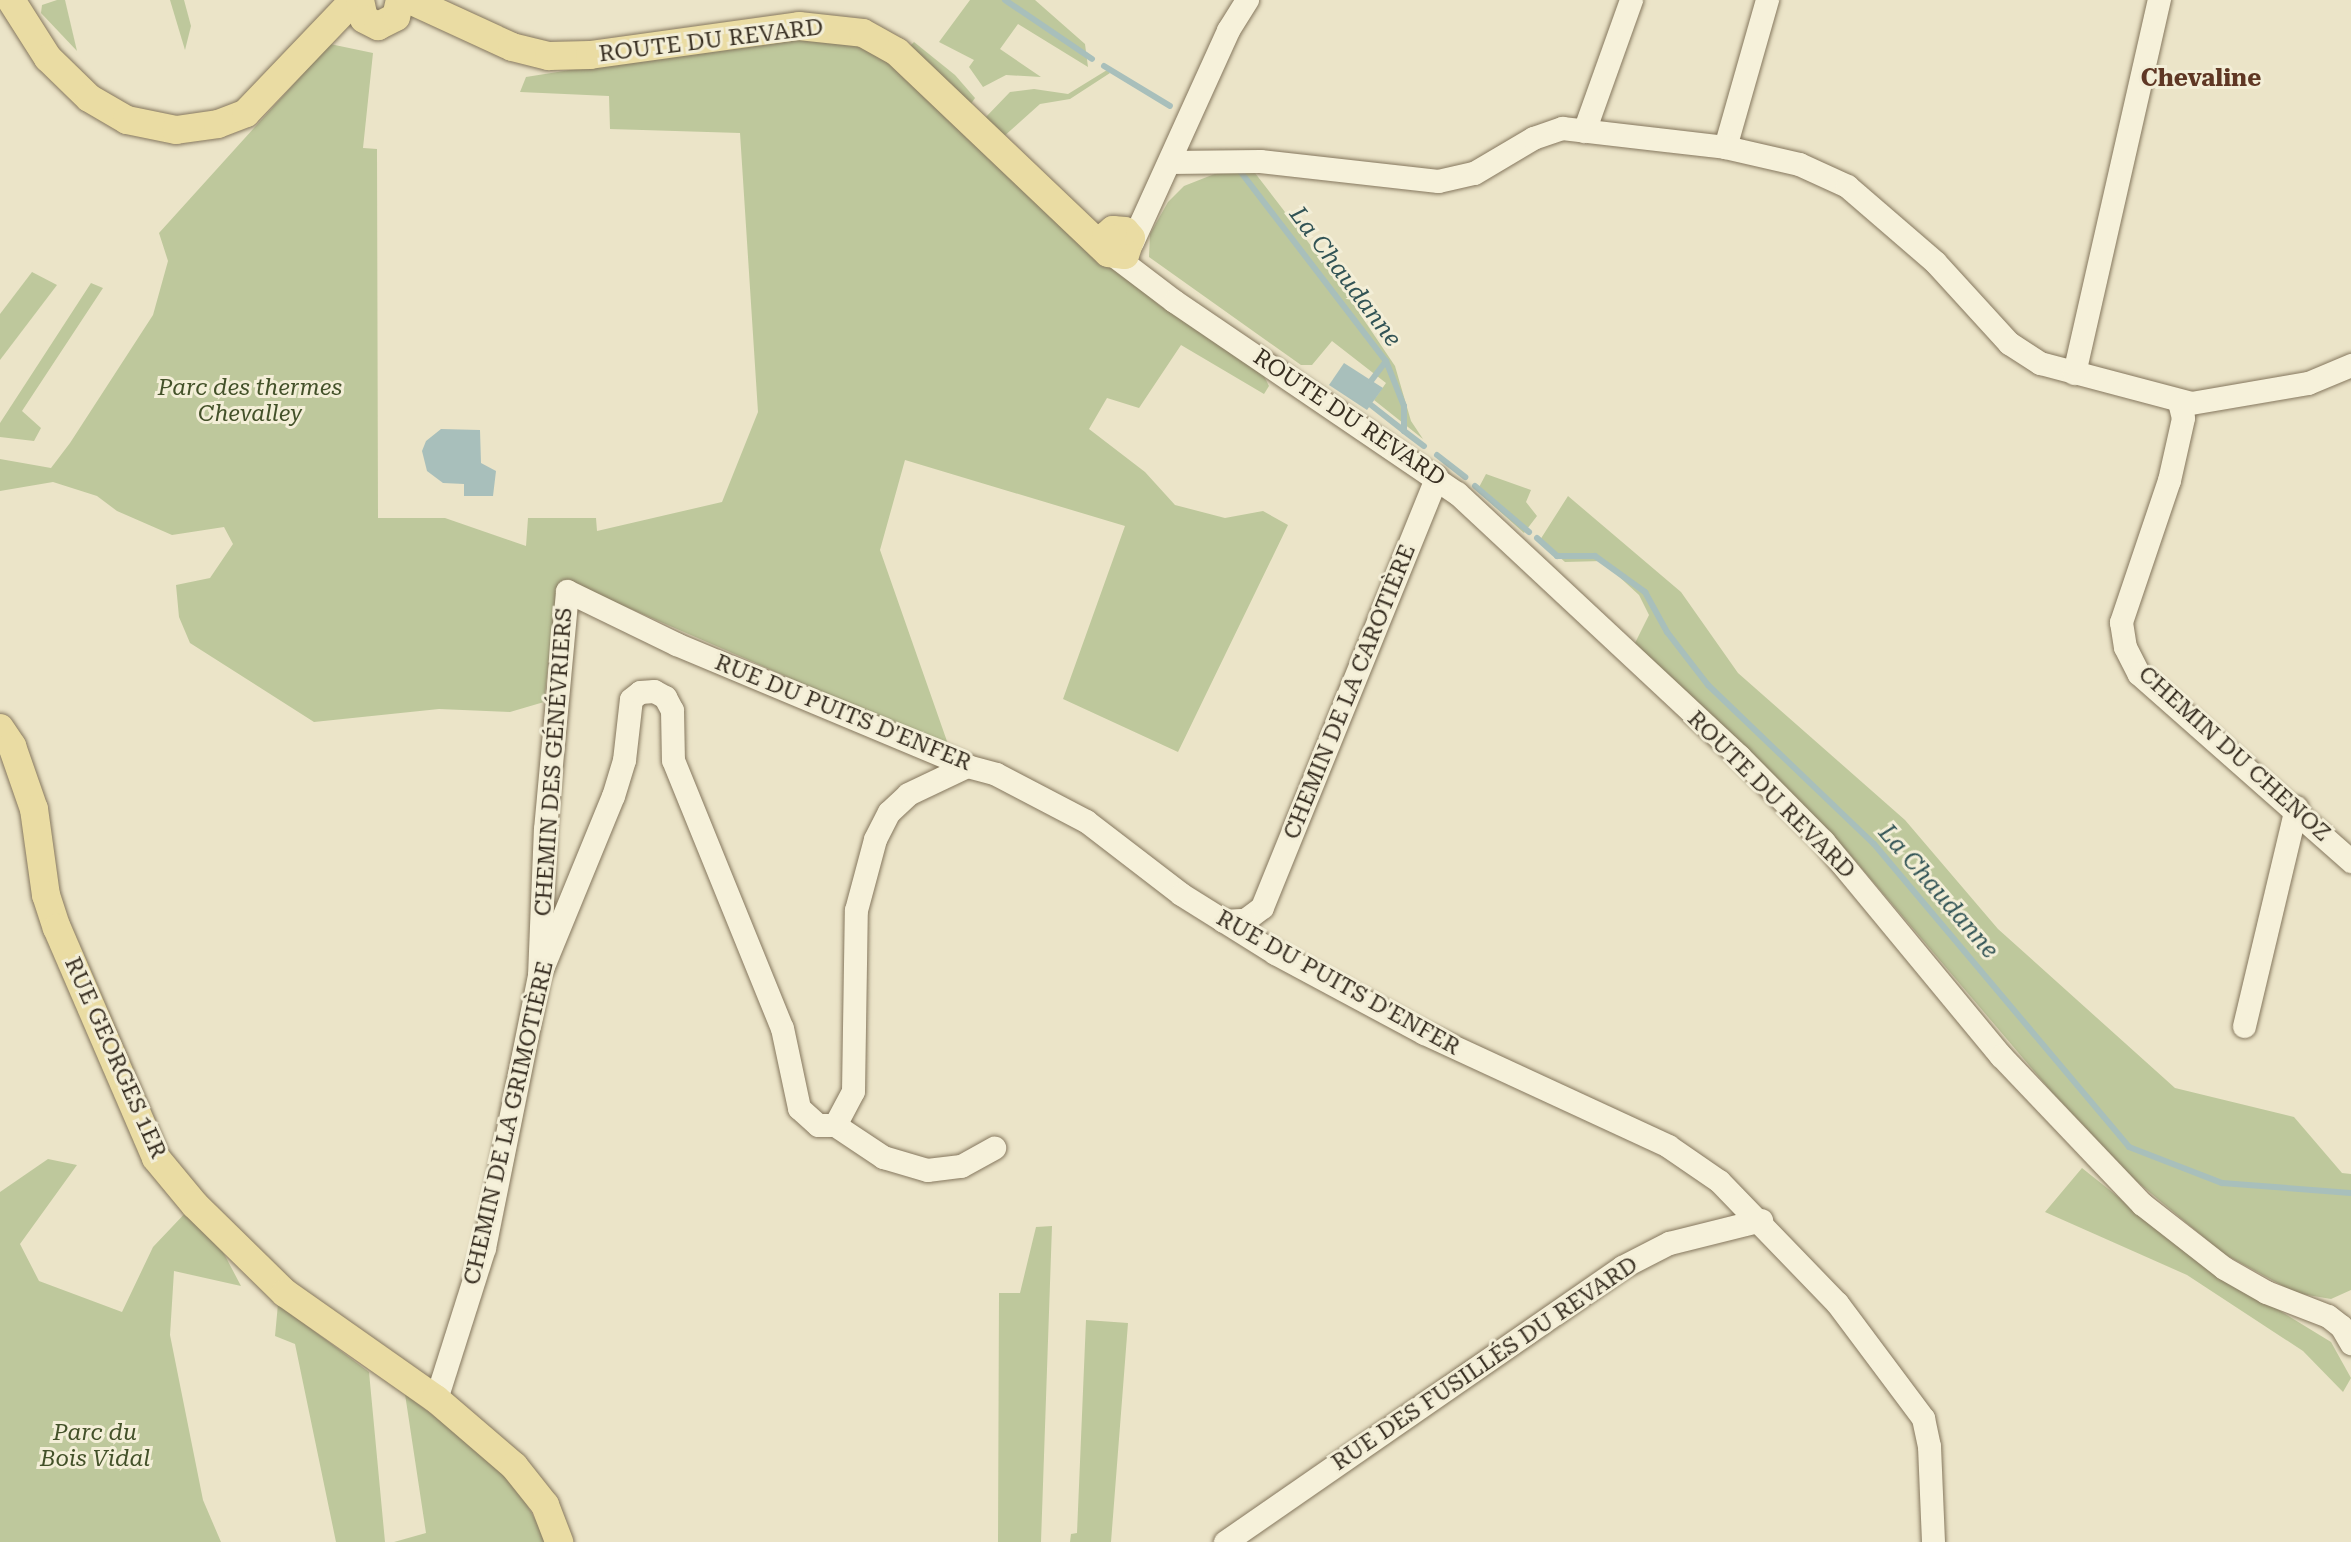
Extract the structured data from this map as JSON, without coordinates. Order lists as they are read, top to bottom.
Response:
{
  "streets": {
    "main road": ["ROUTE DU REVARD", "RUE GEORGES 1ER"],
    "street": [
      "CHEMIN DE LA CAROTIÈRE",
      "RUE DU PUITS D'ENFER",
      "CHEMIN DU CHENOZ",
      "CHEMIN DES GÉNÉVRIERS",
      "CHEMIN DE LA GRIMOTIÈRE",
      "RUE DES FUSILLÉS DU REVARD"
    ]
  },
  "crossings": [
    ["ROUTE DU REVARD", "CHEMIN DE LA CAROTIÈRE"],
    ["RUE DU PUITS D'ENFER", "CHEMIN DES GÉNÉVRIERS"],
    ["RUE DU PUITS D'ENFER", "RUE DES FUSILLÉS DU REVARD"],
    ["CHEMIN DES GÉNÉVRIERS", "CHEMIN DE LA GRIMOTIÈRE"],
    ["RUE GEORGES 1ER", "CHEMIN DE LA GRIMOTIÈRE"]
  ],
  "districts": ["Chevaline"],
  "water": ["La Chaudanne"],
  "parks": ["Parc des thermes Chevalley", "Parc du Bois Vidal"]
}
